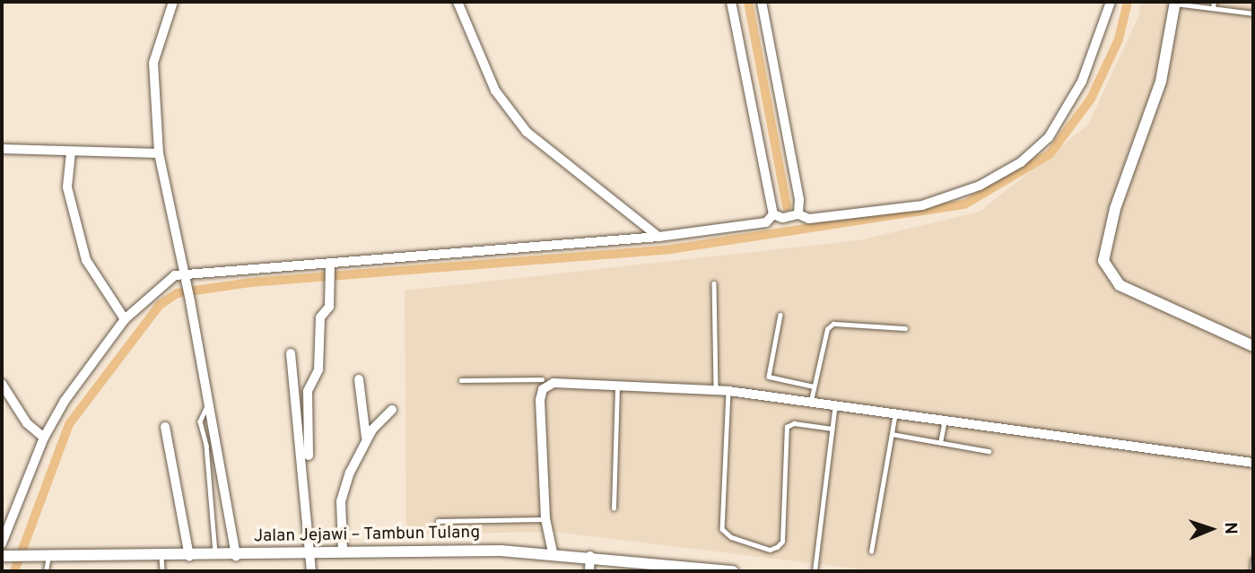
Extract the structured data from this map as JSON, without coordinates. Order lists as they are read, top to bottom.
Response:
{
  "streets": {
    "street": ["Jalan Jejawi – Tambun Tulang"]
  },
  "north": "right"
}
